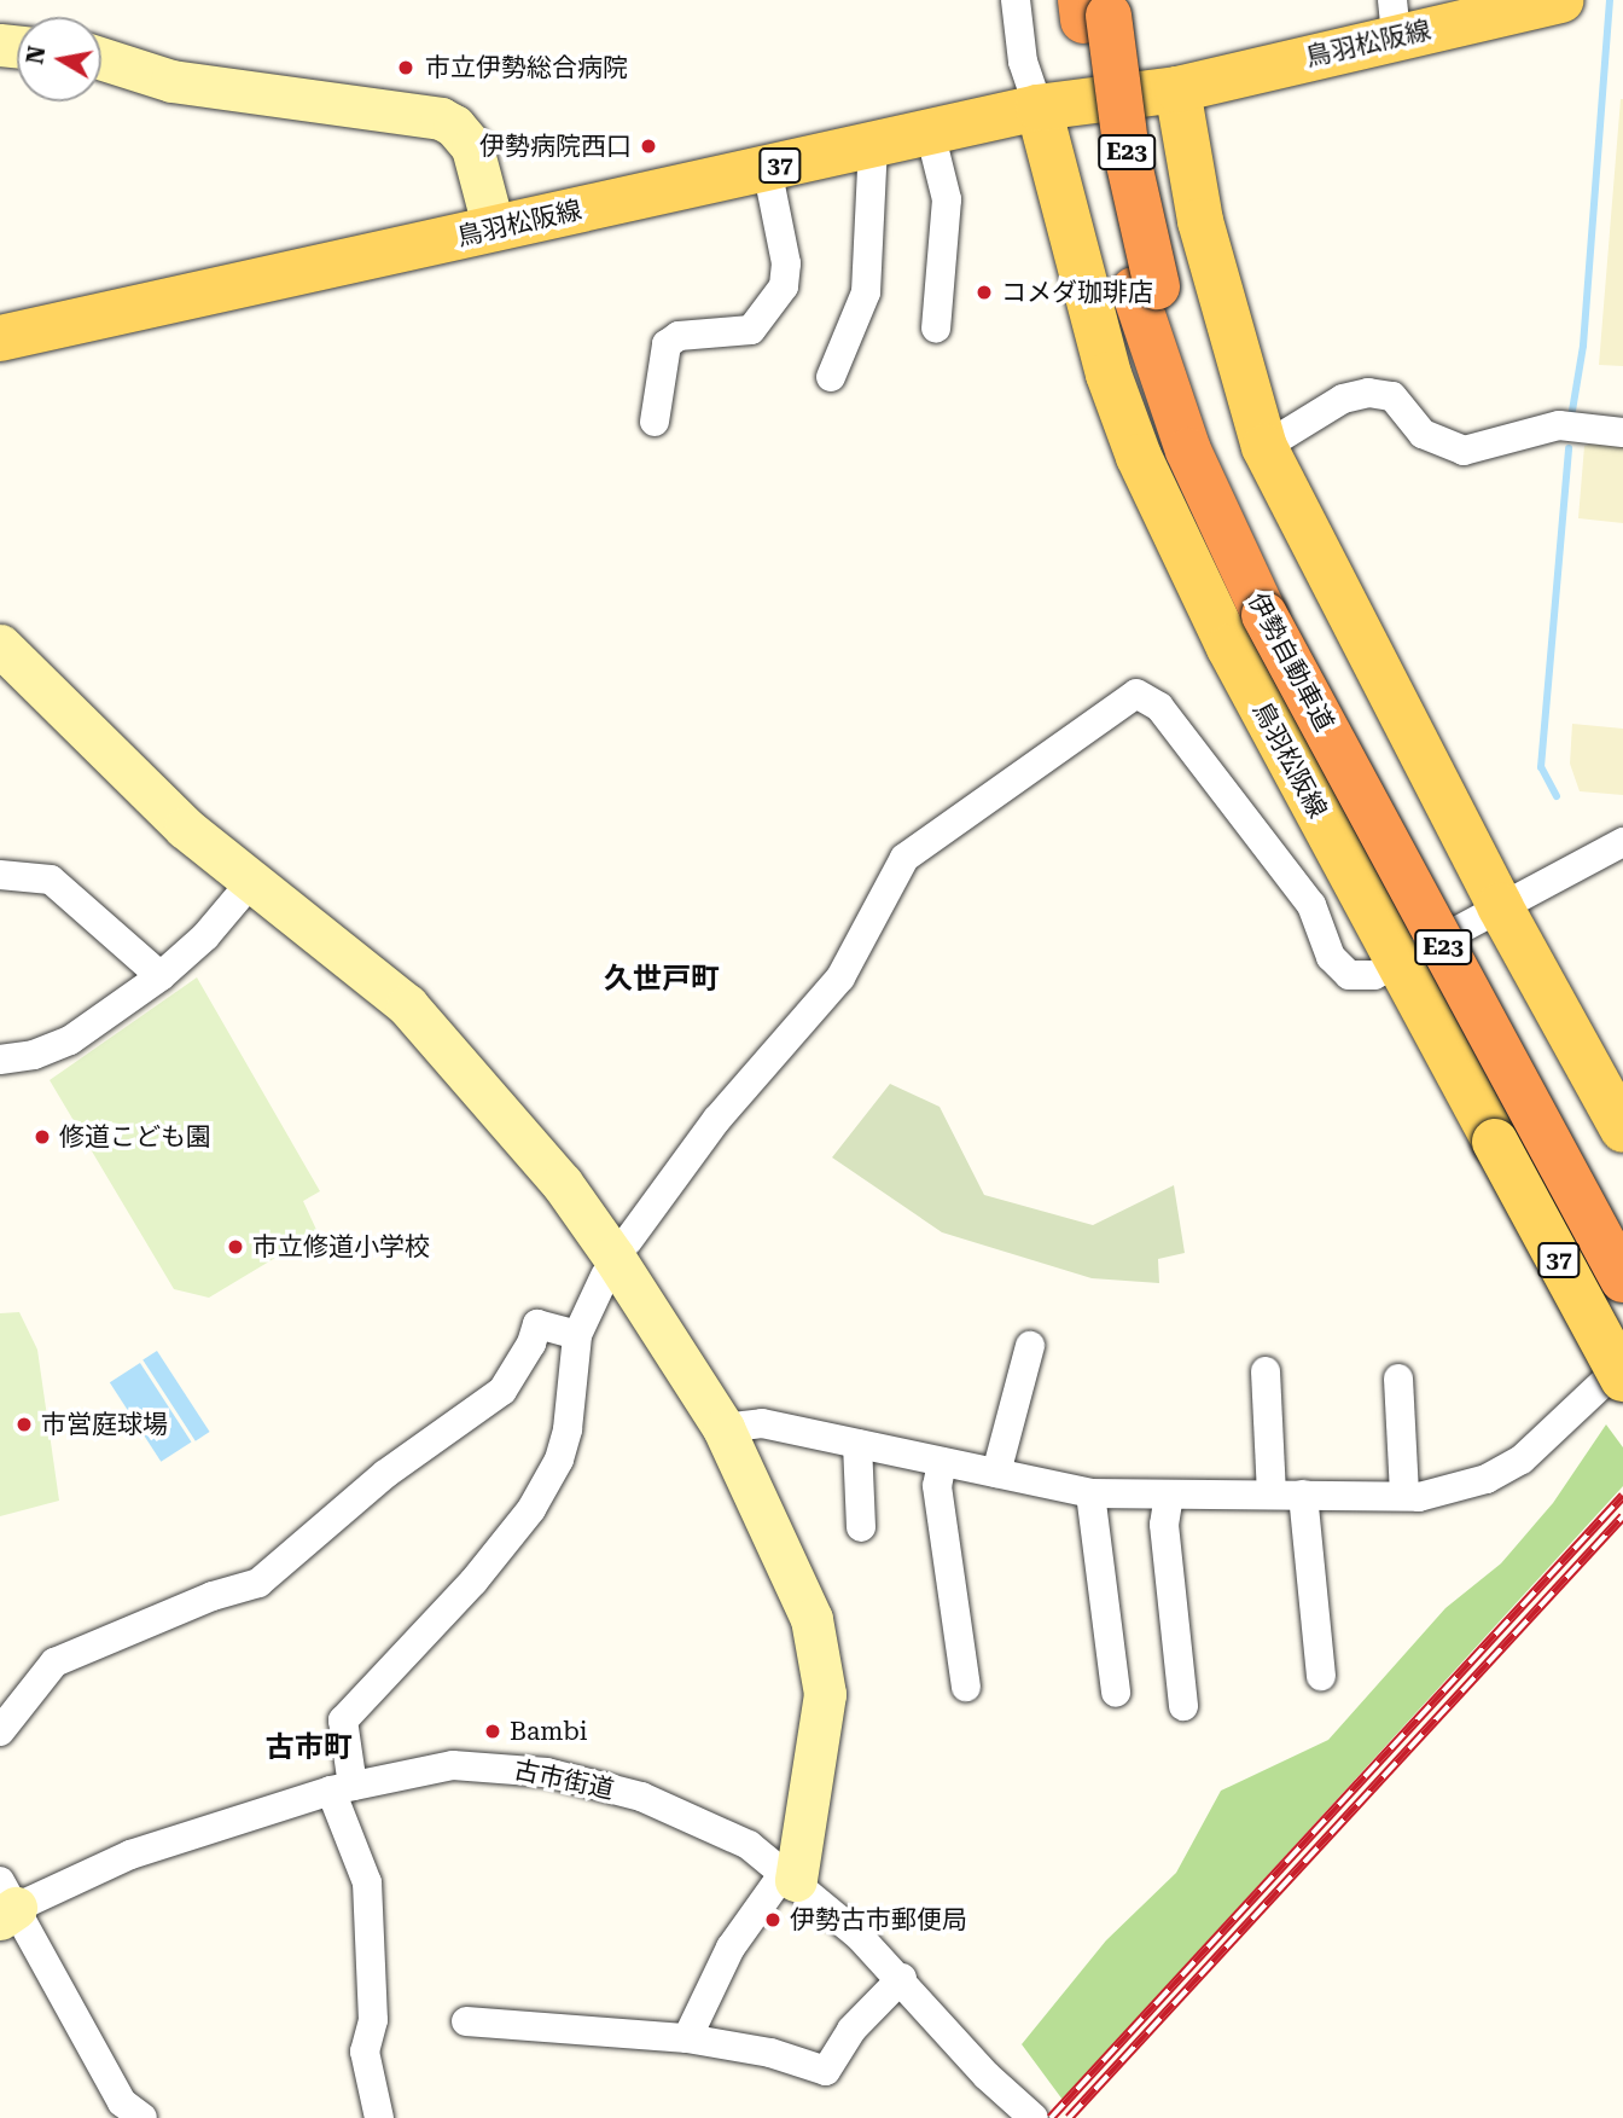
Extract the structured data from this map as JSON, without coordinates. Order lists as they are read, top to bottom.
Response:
{
  "streets": {
    "highway": ["E23", "伊勢自動車道"],
    "main road": ["鳥羽松阪線", "37"],
    "street": ["古市街道"]
  },
  "districts": ["久世戸町", "古市町"],
  "places": [
    "市立伊勢総合病院",
    "伊勢病院西口",
    "コメダ珈琲店",
    "修道こども園",
    "市立修道小学校",
    "市営庭球場",
    "Bambi",
    "伊勢古市郵便局"
  ],
  "north": "left"
}
